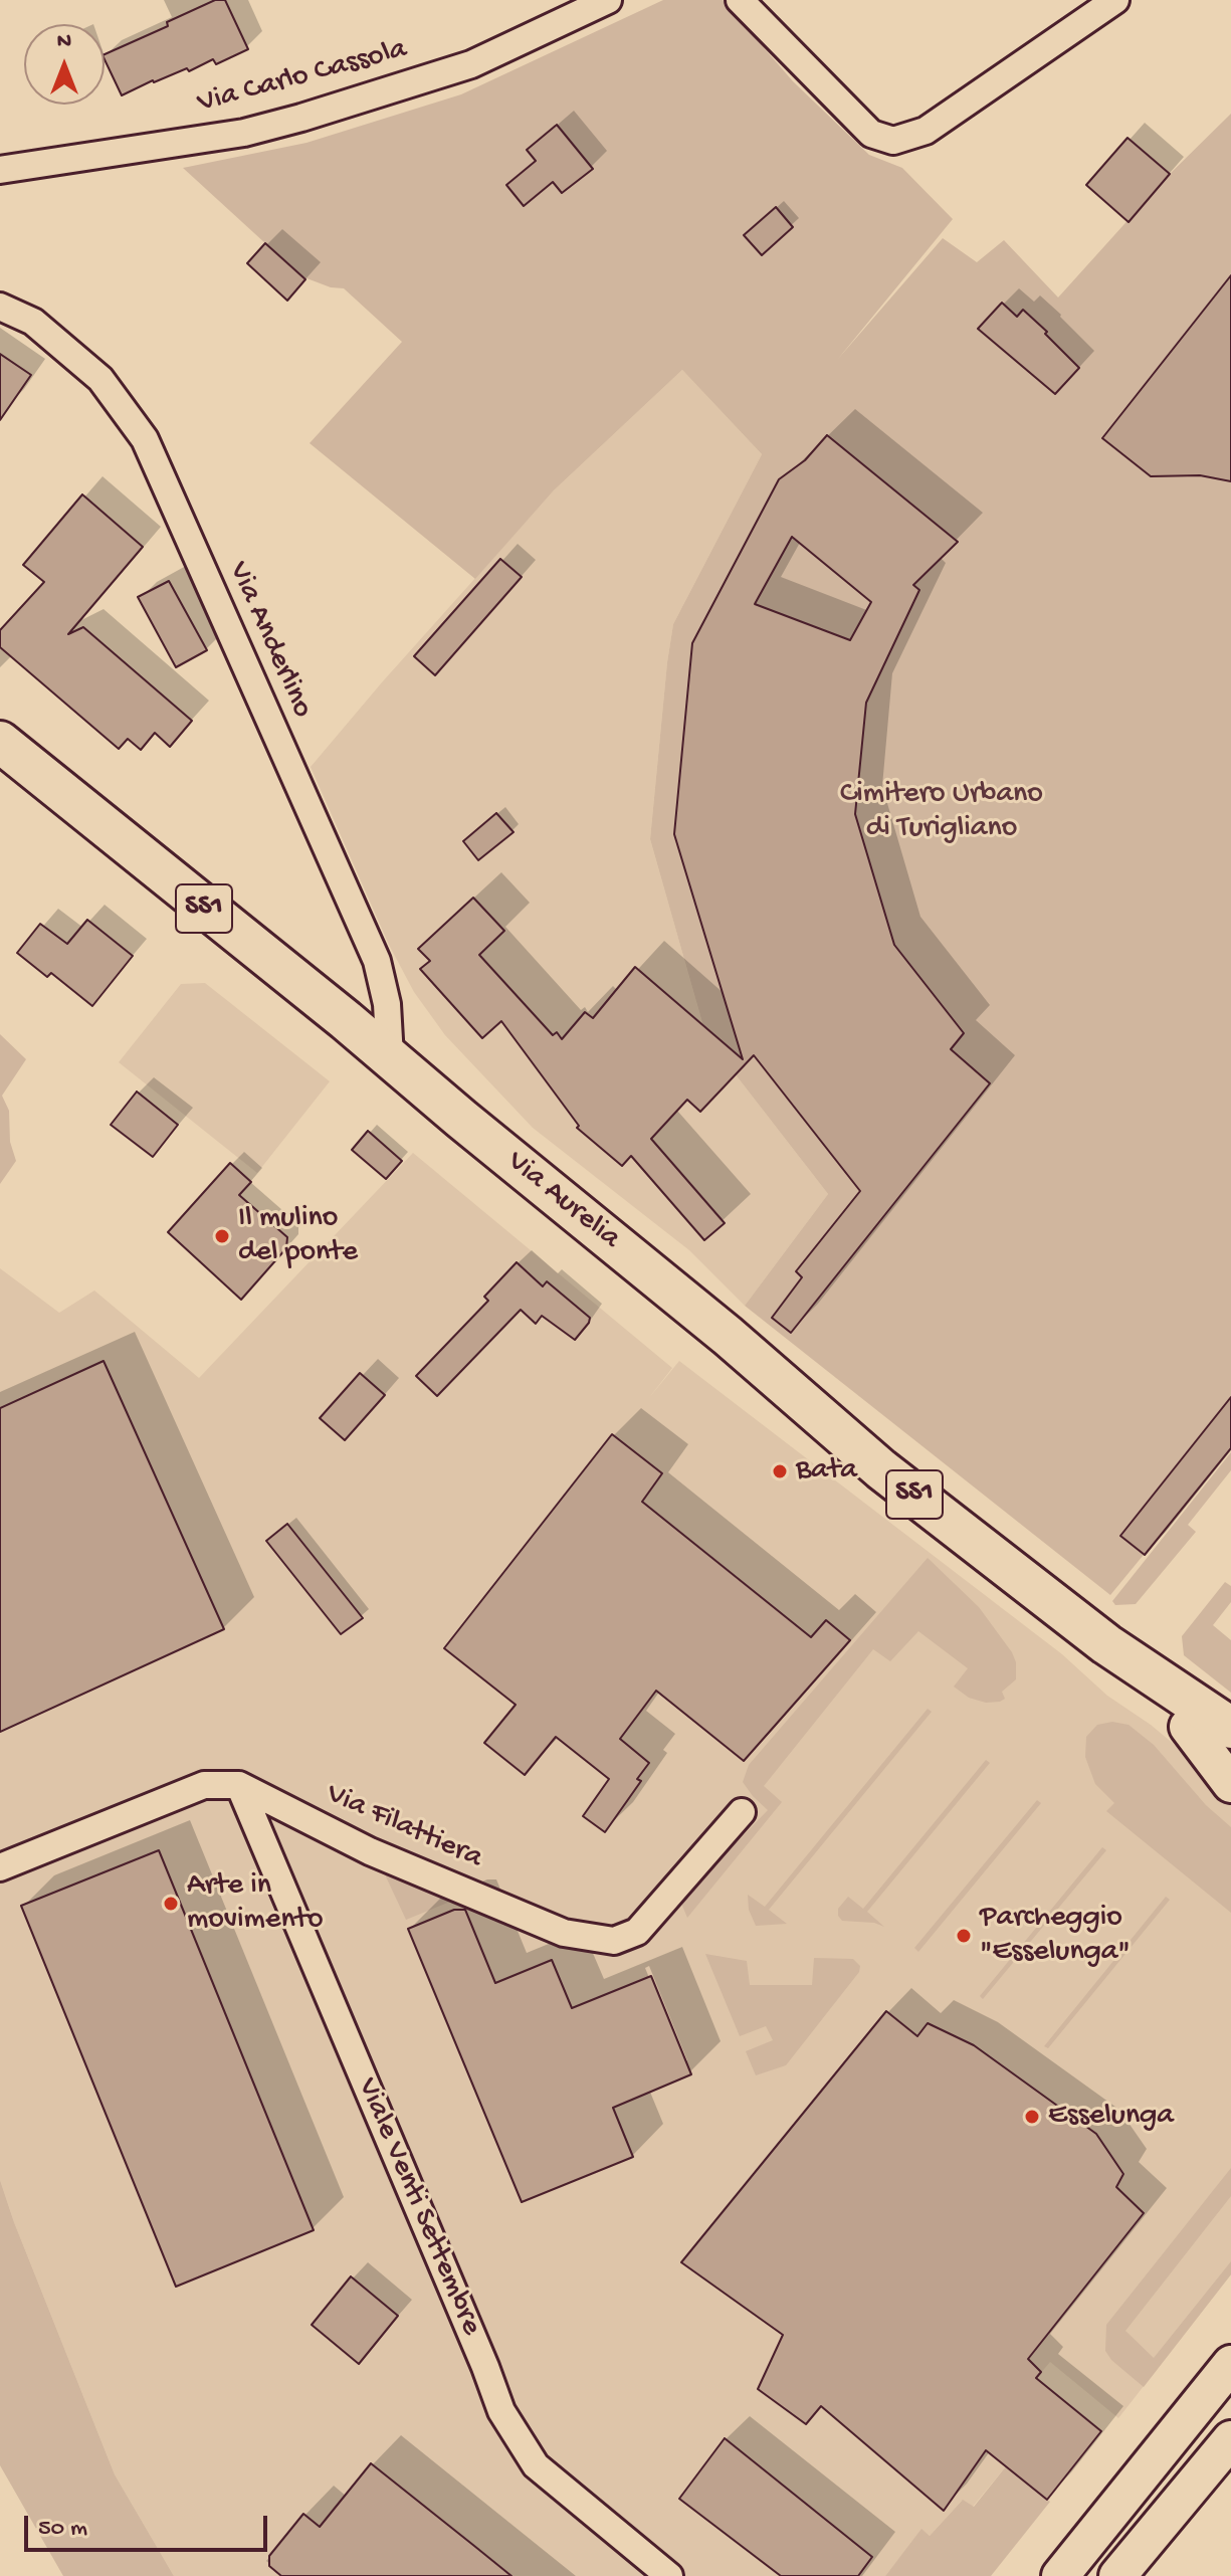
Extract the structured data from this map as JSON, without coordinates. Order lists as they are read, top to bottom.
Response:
{
  "streets": {
    "main road": ["SS1", "Via Aurelia"],
    "street": [
      "Via Carlo Cassola",
      "Via Anderlino",
      "Via Filattiera",
      "Viale Venti Settembre"
    ]
  },
  "crossings": [
    ["Via Anderlino", "Via Aurelia"],
    ["SS1", "Via Aurelia"],
    ["Via Filattiera", "Viale Venti Settembre"]
  ],
  "parks": ["Cimitero Urbano di Turigliano"],
  "places": [
    "Il mulino del ponte",
    "Bata",
    "Arte in movimento",
    "Parcheggio \"Esselunga\"",
    "Esselunga"
  ],
  "scale_bar": "50 m",
  "north": "top"
}
